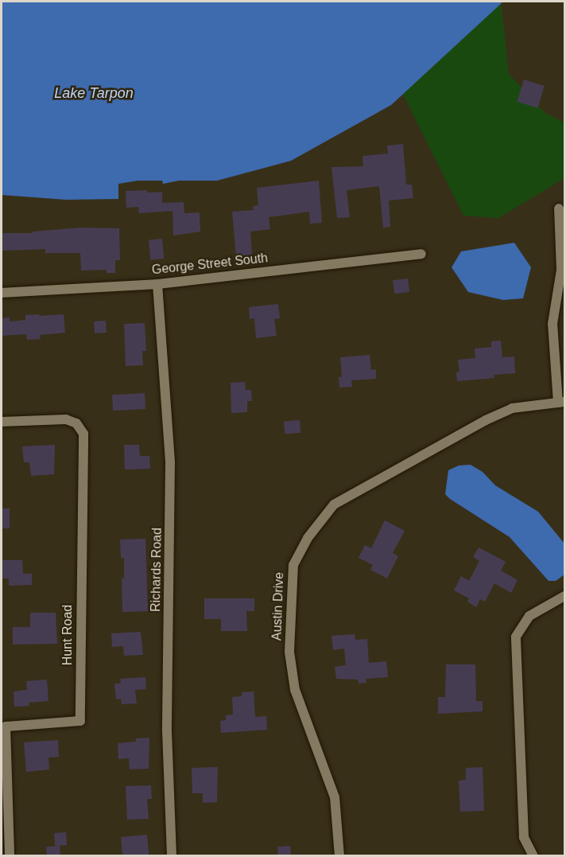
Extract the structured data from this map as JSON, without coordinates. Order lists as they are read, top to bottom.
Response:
{
  "streets": {
    "street": [
      "George Street South",
      "Richards Road",
      "Austin Drive",
      "Hunt Road"
    ]
  },
  "crossings": [
    ["George Street South", "Richards Road"]
  ],
  "water": ["Lake Tarpon"]
}
